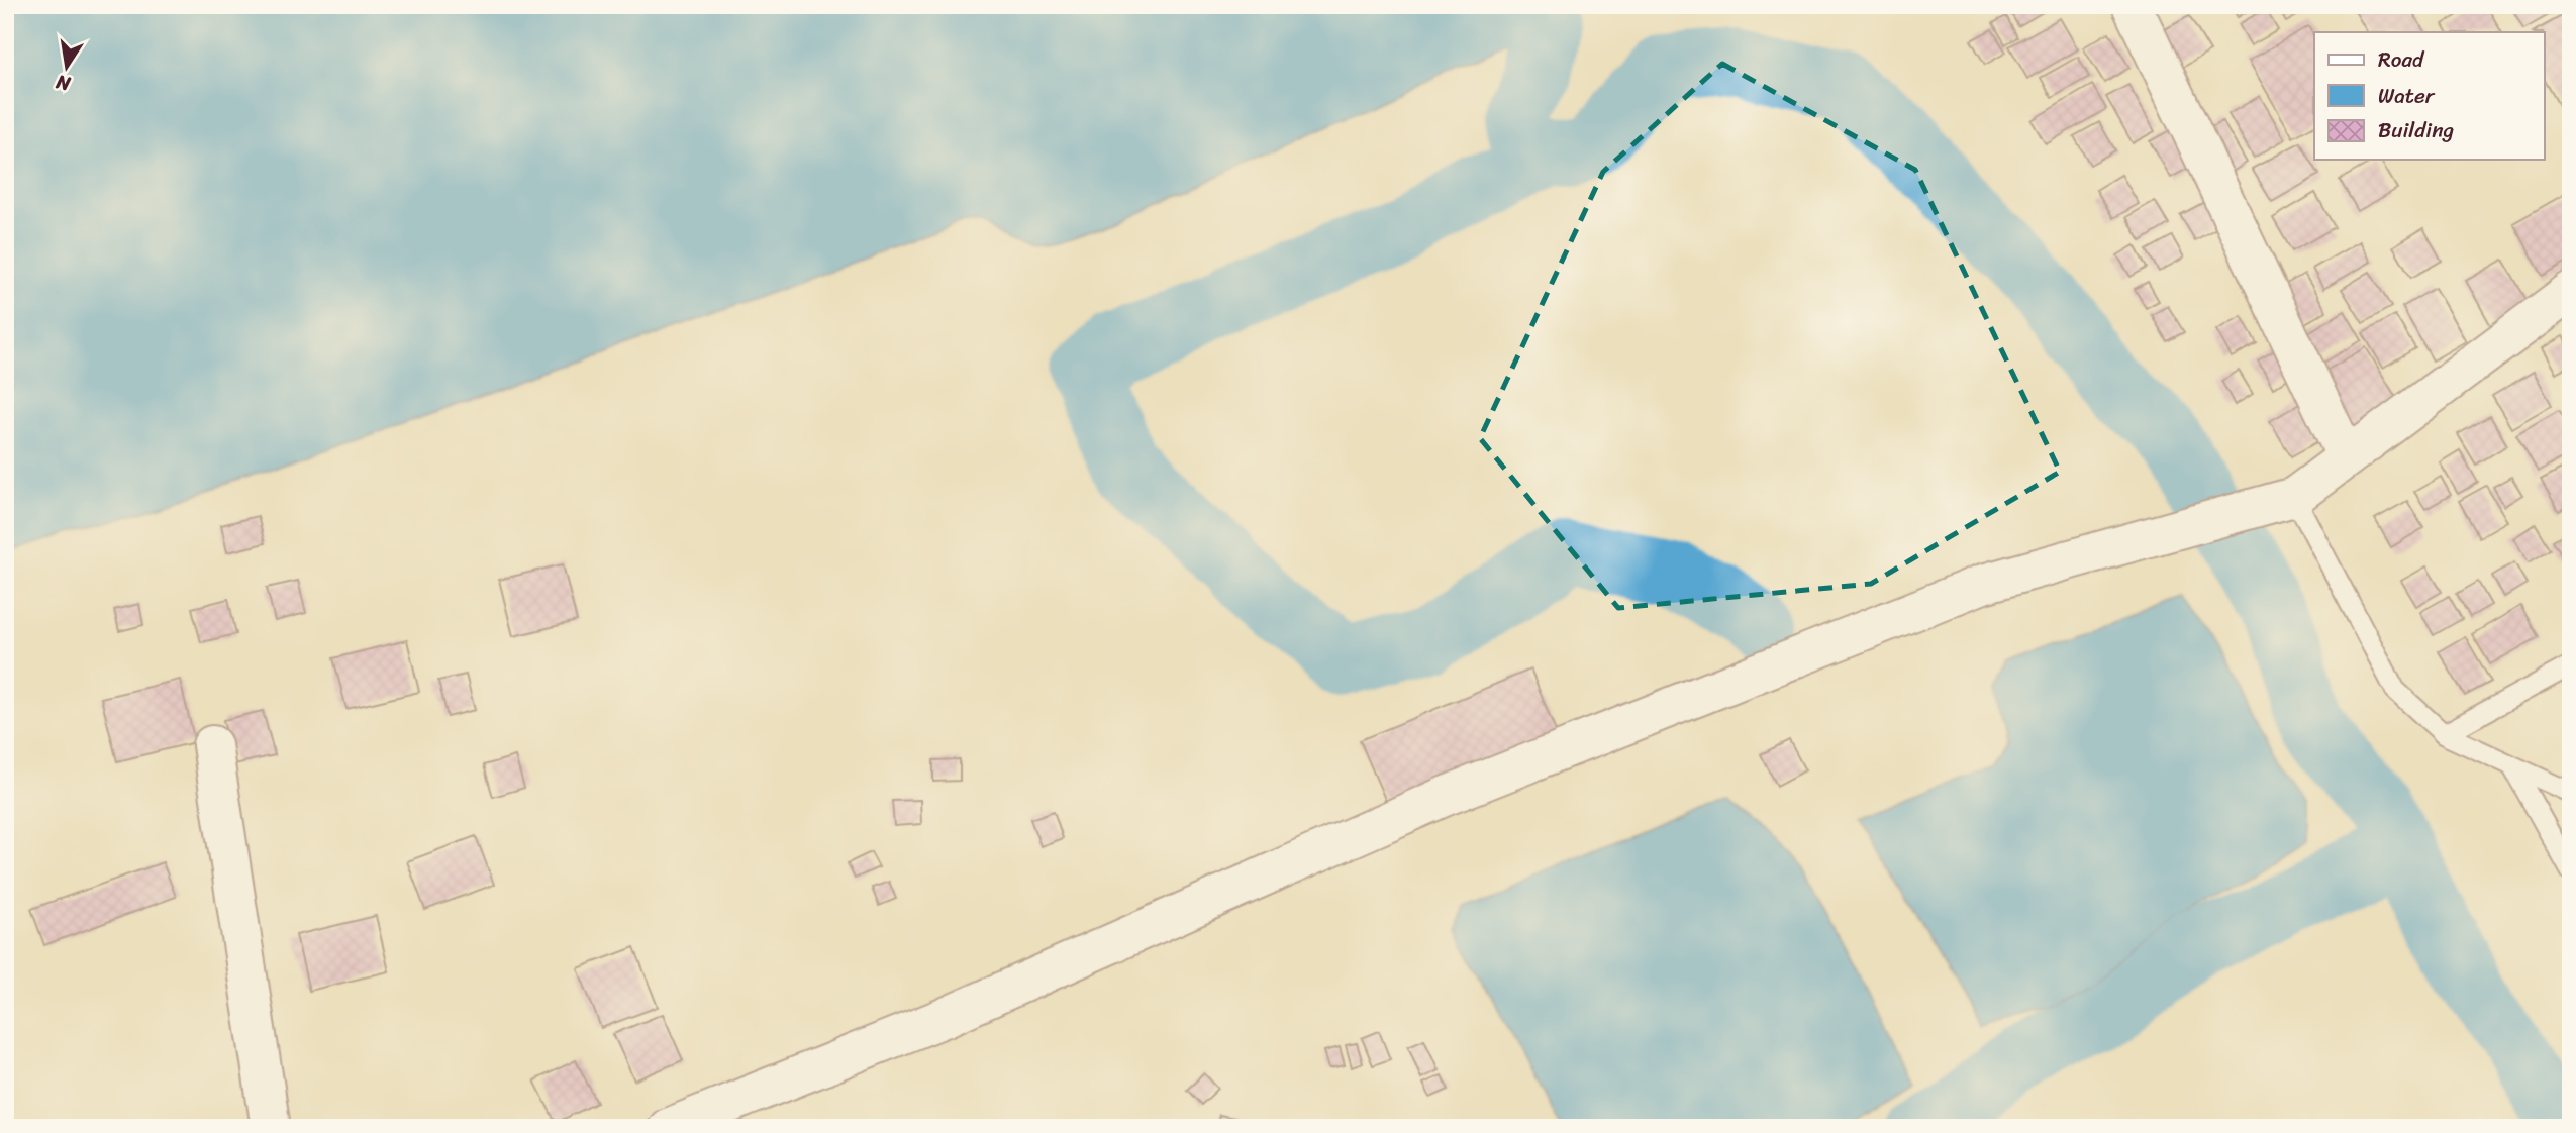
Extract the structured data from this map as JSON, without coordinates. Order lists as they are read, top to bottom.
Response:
{
  "legend": ["Road", "Water", "Building"],
  "north": "bottom"
}
